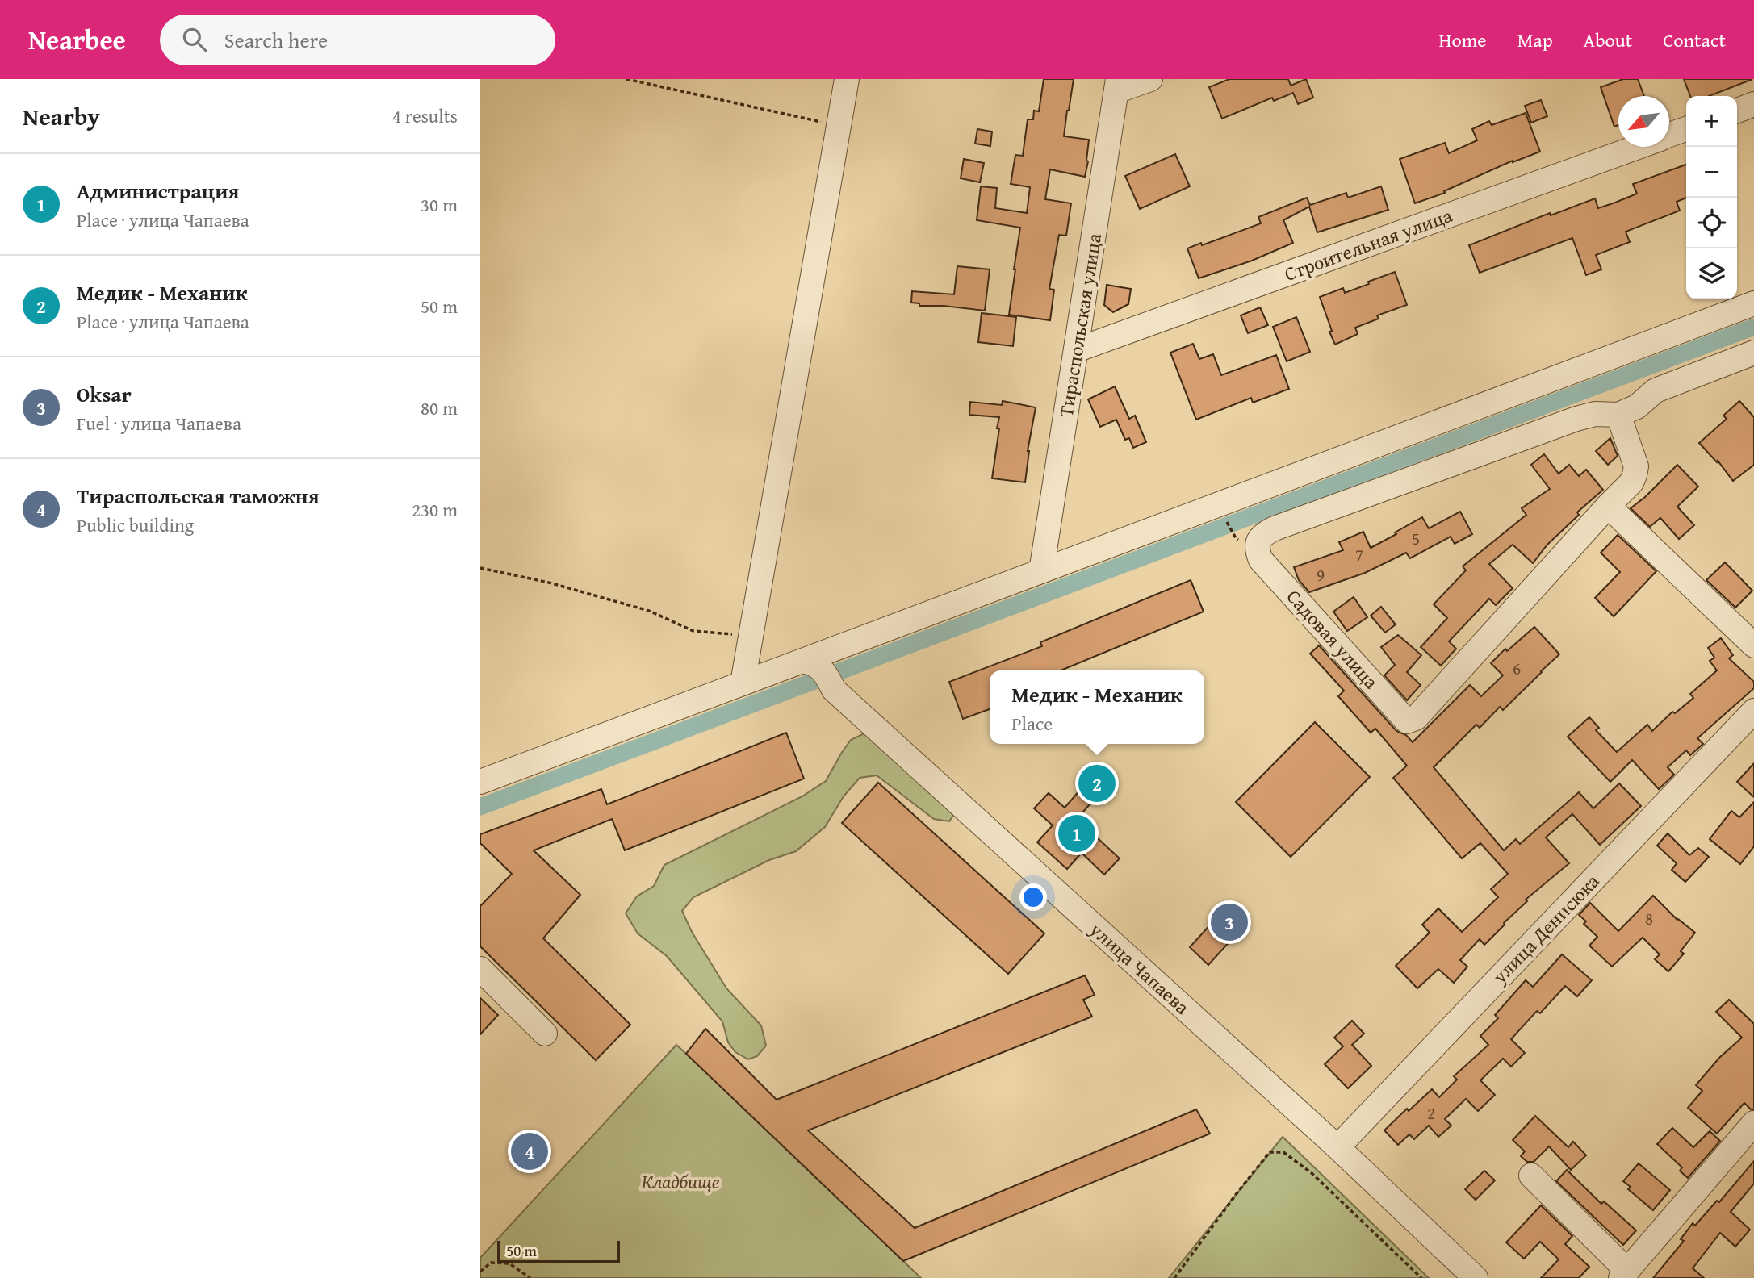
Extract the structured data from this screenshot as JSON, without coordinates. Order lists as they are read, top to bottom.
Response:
{
  "streets": {
    "street": [
      "Строительная улица",
      "Тираспольская улица",
      "Садовая улица",
      "улица Денисюка",
      "улица Чапаева"
    ]
  },
  "crossings": [
    ["Строительная улица", "Тираспольская улица"],
    ["улица Денисюка", "улица Чапаева"]
  ],
  "parks": ["Кладбище"],
  "house_numbers": [
    "5",
    "7",
    "9",
    "6",
    "8",
    "2"
  ],
  "scale_bar": "50 m",
  "north": "bottom left",
  "page": {
    "header": "Nearbee",
    "search": "Search here",
    "nav": [
      "Home",
      "Map",
      "About",
      "Contact"
    ],
    "heading": ["Nearby", "4 results"],
    "map_buttons": ["+", "−"],
    "list": [
      {
        "mark": "1",
        "name": "Администрация",
        "note": "Place · улица Чапаева",
        "value": "30 m"
      },
      {
        "mark": "2",
        "name": "Медик - Механик",
        "note": "Place · улица Чапаева",
        "value": "50 m"
      },
      {
        "mark": "3",
        "name": "Oksar",
        "note": "Fuel · улица Чапаева",
        "value": "80 m"
      },
      {
        "mark": "4",
        "name": "Тираспольская таможня",
        "note": "Public building",
        "value": "230 m"
      }
    ],
    "popup": ["Медик - Механик", "Place"],
    "pins": [
      "2",
      "1",
      "3",
      "4"
    ],
    "scale": "50 m"
  }
}
